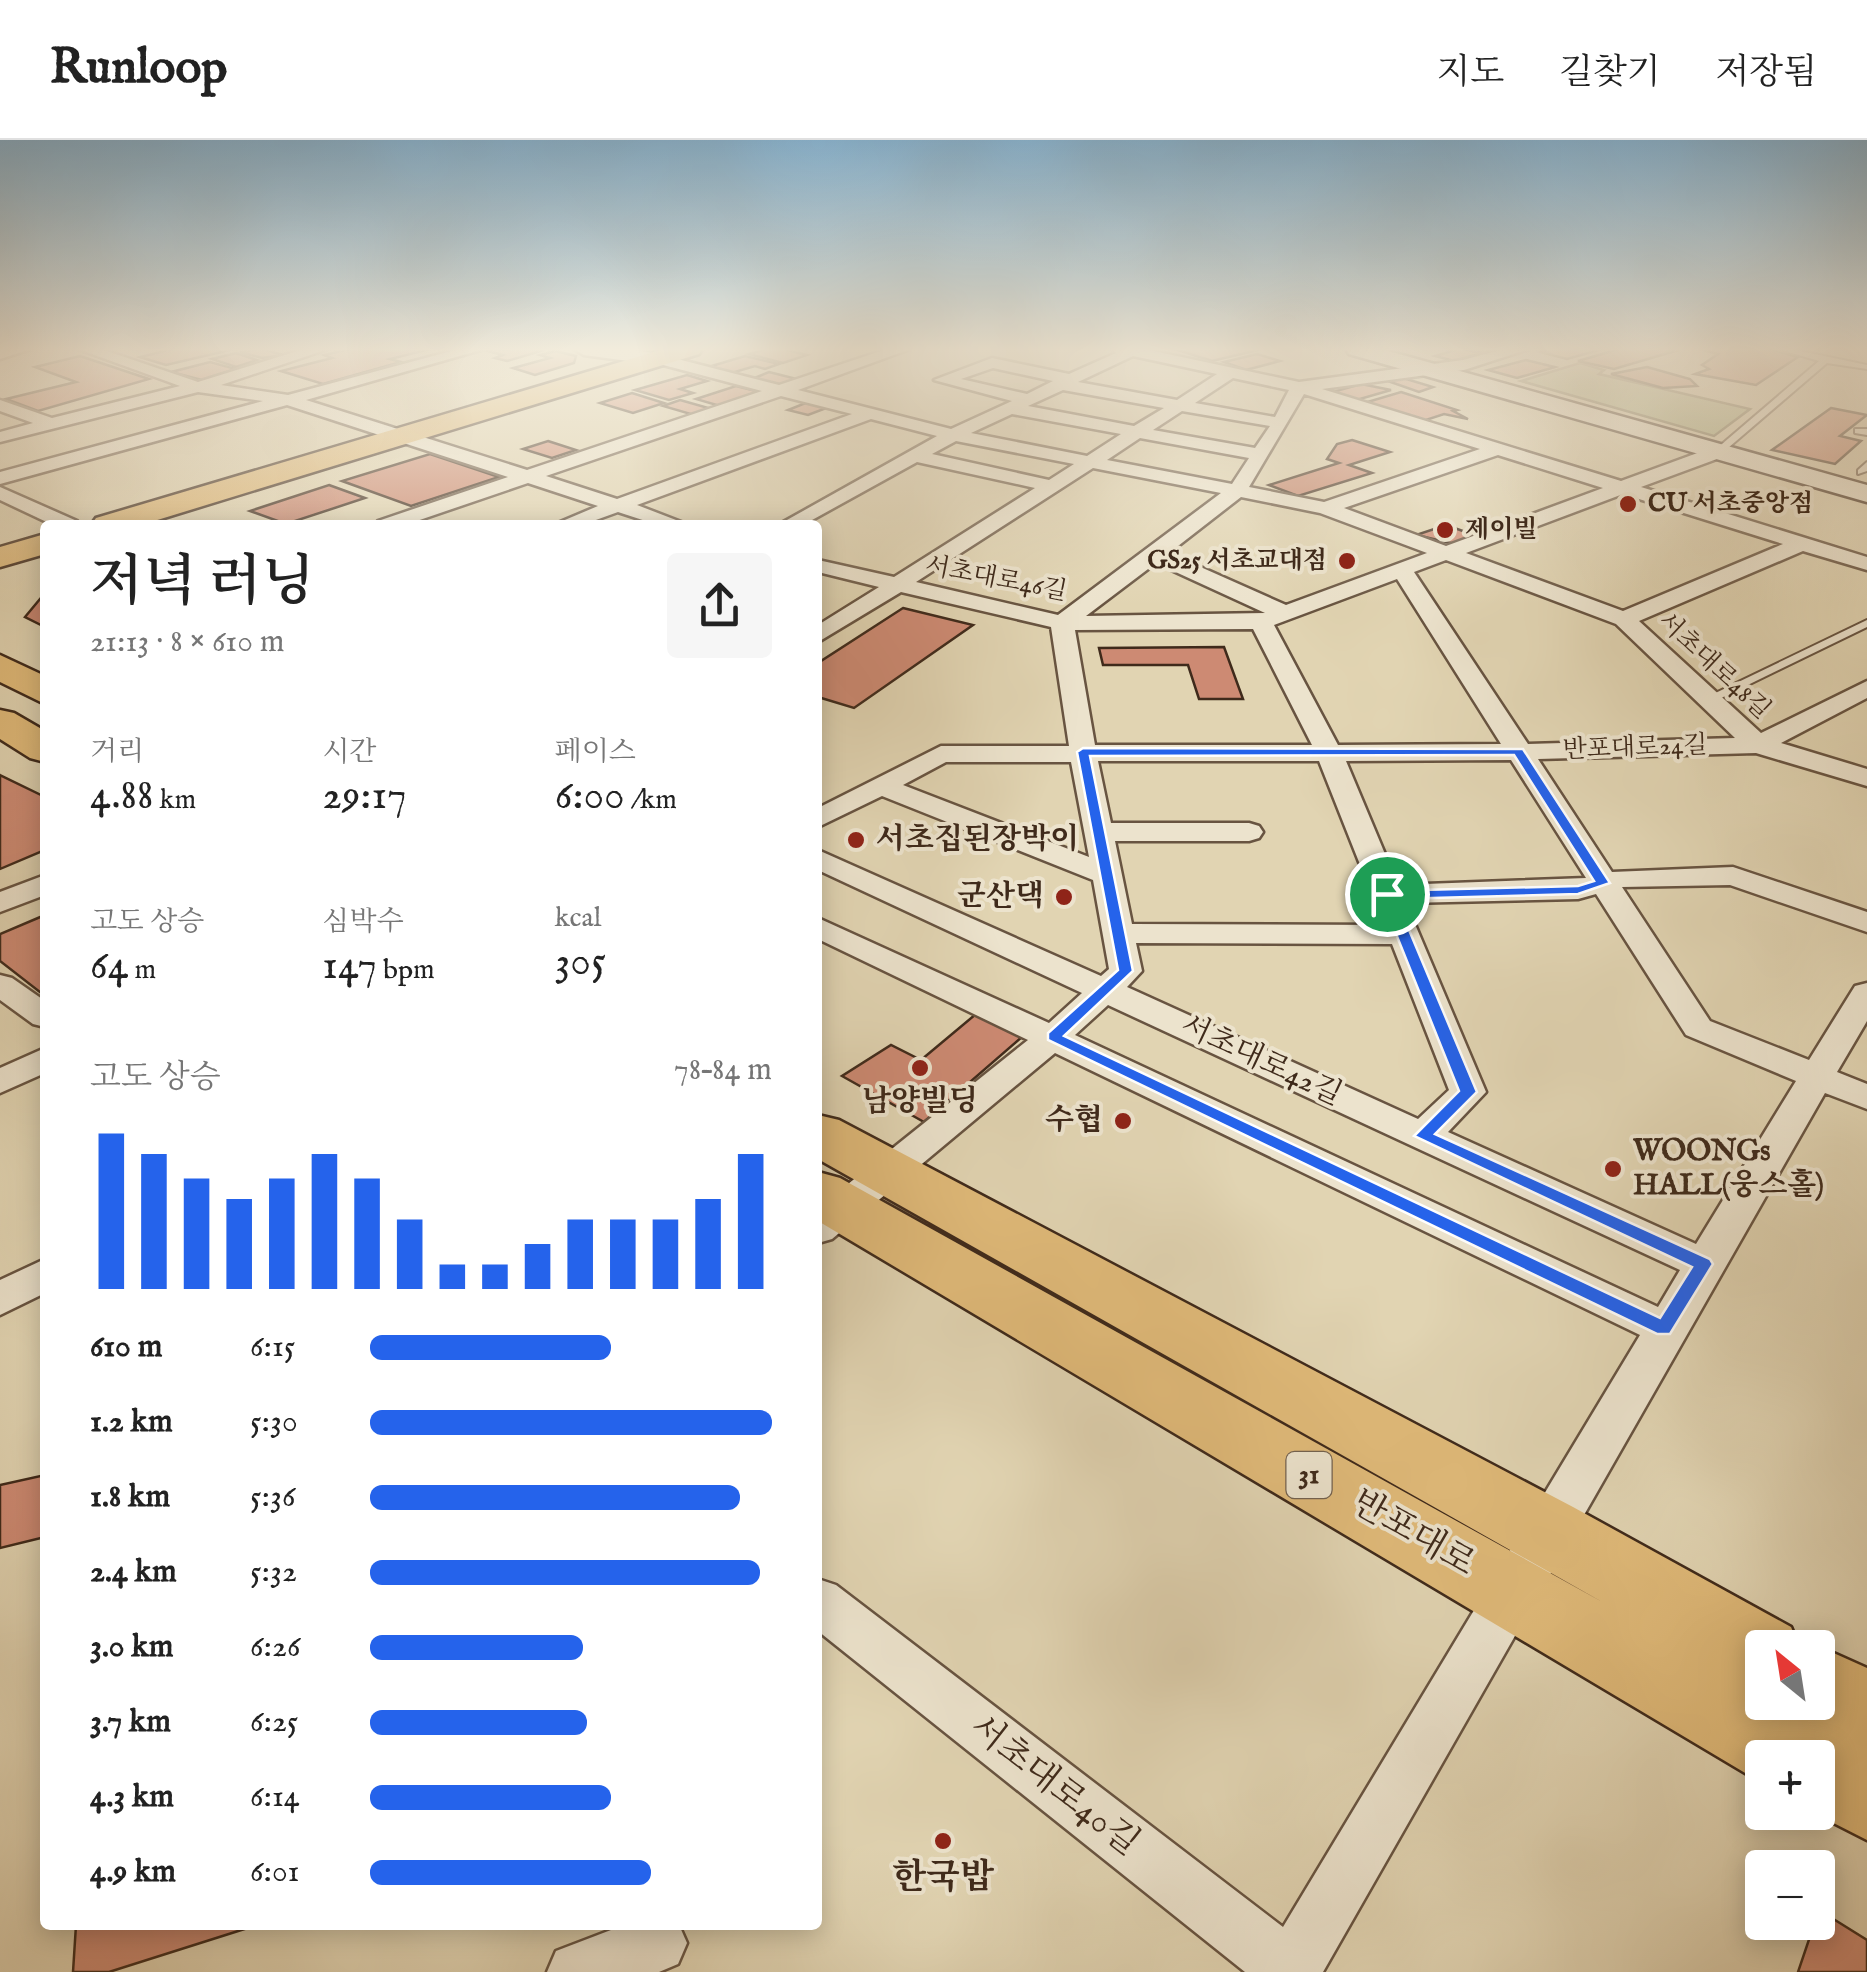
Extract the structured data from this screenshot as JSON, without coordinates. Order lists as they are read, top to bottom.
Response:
{
  "streets": {
    "main road": ["31", "반포대로"],
    "street": [
      "서초대로46길",
      "서초대로48길",
      "반포대로24길",
      "서초대로42길",
      "서초대로40길"
    ]
  },
  "crossings": [
    ["서초대로46길", "서초대로48길"],
    ["서초대로48길", "반포대로24길"]
  ],
  "places": [
    "CU 서초중앙점",
    "제이빌",
    "GS25 서초교대점",
    "서초집된장박이",
    "군산댁",
    "남양빌딩",
    "수협",
    "WOONGs HALL(웅스홀)",
    "한국밥"
  ],
  "north": "top left",
  "page": {
    "header": "Runloop",
    "nav": ["지도", "길찾기", "저장됨"],
    "heading": ["저녁 러닝", "21:13 · 8 × 610 m"],
    "stats": [
      ["거리", "4.88 km"],
      ["시간", "29:17"],
      ["페이스", "6:00 /km"],
      ["고도 상승", "64 m"],
      ["심박수", "147 bpm"],
      ["kcal", "305"]
    ],
    "chart": ["고도 상승", "78–84 m"],
    "list": [
      {
        "name": "610 m",
        "note": "6:15"
      },
      {
        "name": "1.2 km",
        "note": "5:30"
      },
      {
        "name": "1.8 km",
        "note": "5:36"
      },
      {
        "name": "2.4 km",
        "note": "5:32"
      },
      {
        "name": "3.0 km",
        "note": "6:26"
      },
      {
        "name": "3.7 km",
        "note": "6:25"
      },
      {
        "name": "4.3 km",
        "note": "6:14"
      },
      {
        "name": "4.9 km",
        "note": "6:01"
      }
    ],
    "map_buttons": ["+", "−"]
  }
}
